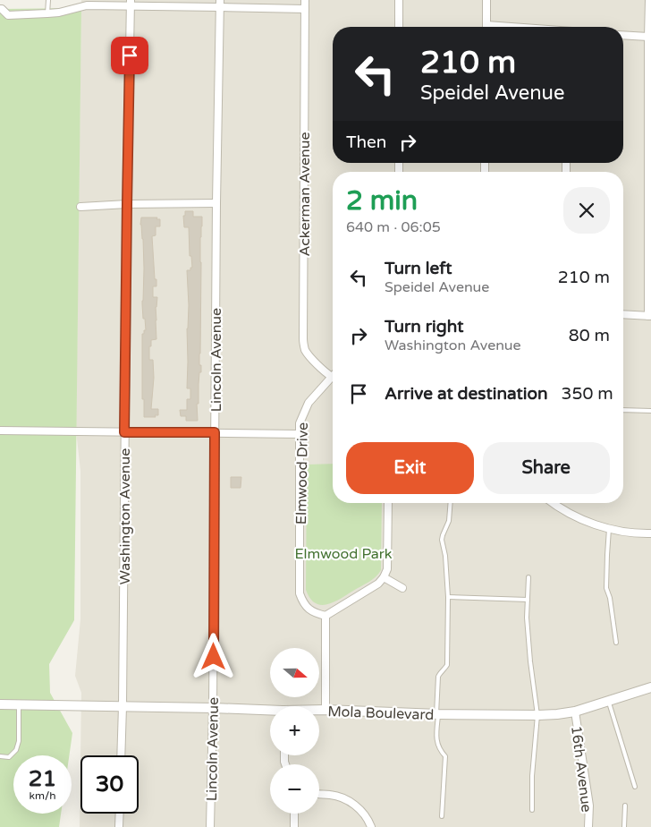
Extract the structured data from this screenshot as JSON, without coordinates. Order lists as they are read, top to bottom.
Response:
{
  "streets": {
    "street": [
      "Ackerman Avenue",
      "Lincoln Avenue",
      "Elmwood Drive",
      "Washington Avenue",
      "Mola Boulevard",
      "16th Avenue"
    ]
  },
  "crossings": [
    ["Ackerman Avenue", "Elmwood Drive"],
    ["Lincoln Avenue", "Mola Boulevard"],
    ["Washington Avenue", "Mola Boulevard"],
    ["Mola Boulevard", "16th Avenue"]
  ],
  "parks": ["Elmwood Park"],
  "north": "right",
  "page": {
    "turn": ["210 m", "Speidel Avenue"],
    "then": "Then",
    "heading": ["2 min", "640 m · 06:05"],
    "list": [
      {
        "name": "Turn left",
        "note": "Speidel Avenue",
        "value": "210 m"
      },
      {
        "name": "Turn right",
        "note": "Washington Avenue",
        "value": "80 m"
      },
      {
        "name": "Arrive at destination",
        "value": "350 m"
      }
    ],
    "buttons": ["Exit", "Share"],
    "map_buttons": ["+", "−"],
    "speed": "21 km/h",
    "limit": "30"
  }
}
